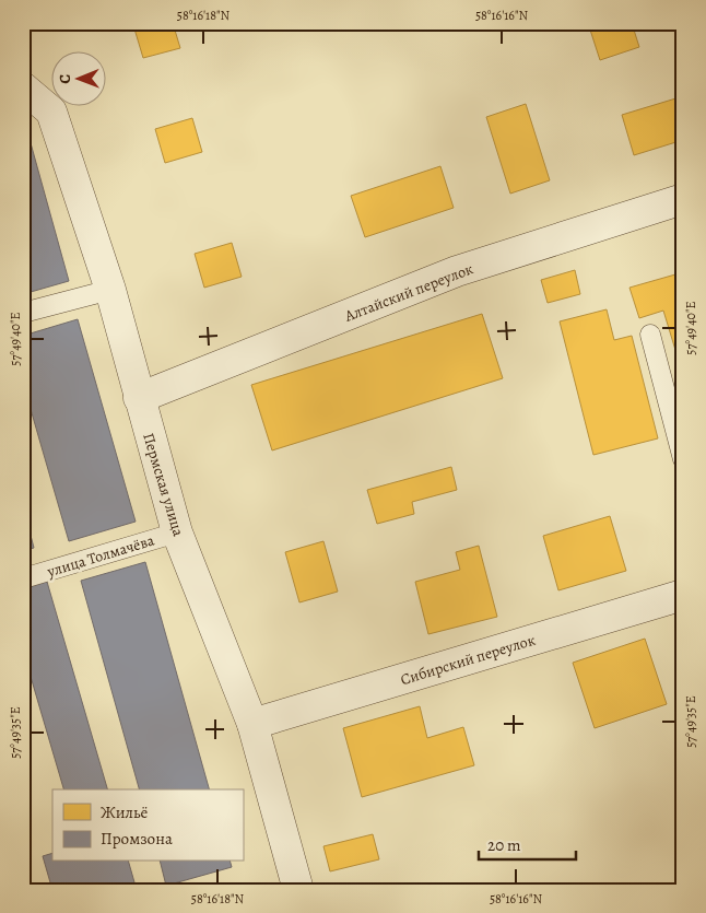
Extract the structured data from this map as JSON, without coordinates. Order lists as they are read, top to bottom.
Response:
{
  "streets": {
    "street": ["Алтайский переулок", "Пермская улица", "Сибирский переулок"],
    "lane": ["улица Толмачёва"]
  },
  "crossings": [
    ["Алтайский переулок", "Пермская улица"],
    ["Пермская улица", "улица Толмачёва"],
    ["Пермская улица", "Сибирский переулок"]
  ],
  "legend": ["Жильё", "Промзона"],
  "scale_bar": "20 m",
  "north": "left",
  "coordinates": [
    "58°16'18\"N",
    "58°16'16\"N",
    "57°49'40\"E",
    "57°49'35\"E"
  ]
}
